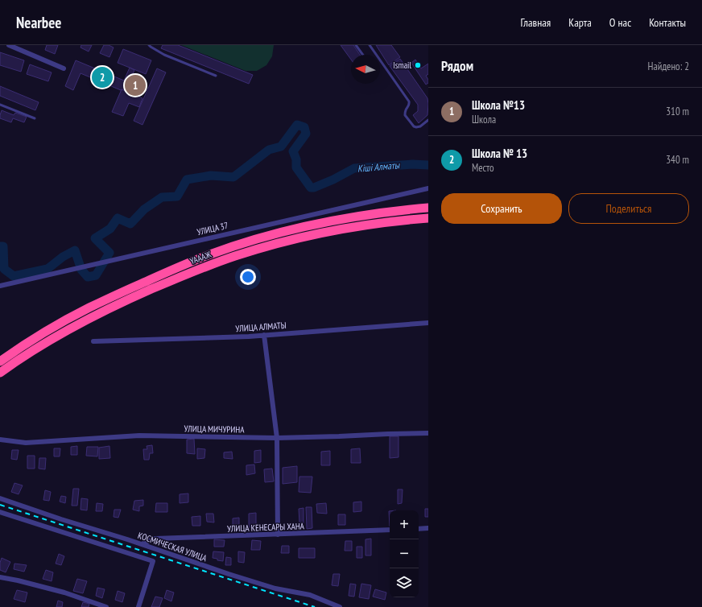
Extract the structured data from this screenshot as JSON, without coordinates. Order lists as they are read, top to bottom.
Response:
{
  "streets": {
    "highway": ["ҮАААЖ"],
    "street": [
      "УЛИЦА 37",
      "УЛИЦА АЛМАТЫ",
      "УЛИЦА МИЧУРИНА",
      "УЛИЦА КЕНЕСАРЫ ХАНА",
      "КОСМИЧЕСКАЯ УЛИЦА"
    ]
  },
  "crossings": [
    ["УЛИЦА КЕНЕСАРЫ ХАНА", "КОСМИЧЕСКАЯ УЛИЦА"]
  ],
  "water": ["Кіші Алматы"],
  "places": ["Ismail"],
  "north": "left",
  "page": {
    "header": "Nearbee",
    "nav": [
      "Главная",
      "Карта",
      "О нас",
      "Контакты"
    ],
    "heading": ["Рядом", "Найдено: 2"],
    "pins": ["2", "1"],
    "list": [
      {
        "mark": "1",
        "name": "Школа №13",
        "note": "Школа",
        "value": "310 m"
      },
      {
        "mark": "2",
        "name": "Школа № 13",
        "note": "Место",
        "value": "340 m"
      }
    ],
    "buttons": ["Сохранить", "Поделиться"],
    "map_buttons": ["+", "−"]
  }
}
